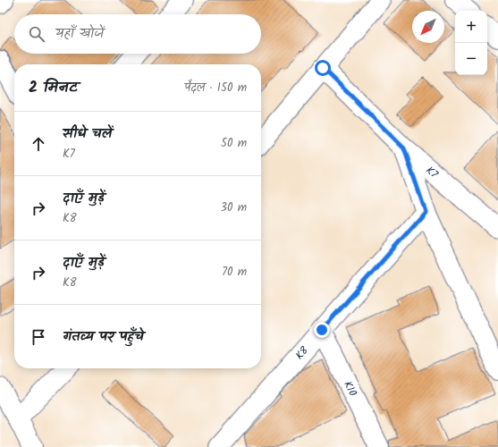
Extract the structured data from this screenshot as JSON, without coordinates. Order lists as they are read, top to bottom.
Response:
{
  "streets": {
    "street": ["K7", "K8", "K10"]
  },
  "crossings": [
    ["K8", "K10"]
  ],
  "north": "bottom left",
  "page": {
    "map_buttons": ["+", "−"],
    "search": "यहाँ खोजें",
    "heading": ["2 मिनट", "पैदल · 150 m"],
    "list": [
      ["सीधे चलें", "K7", "50 m"],
      ["दाएँ मुड़ें", "K8", "30 m"],
      ["दाएँ मुड़ें", "K8", "70 m"],
      "गंतव्य पर पहुँचे"
    ]
  }
}
